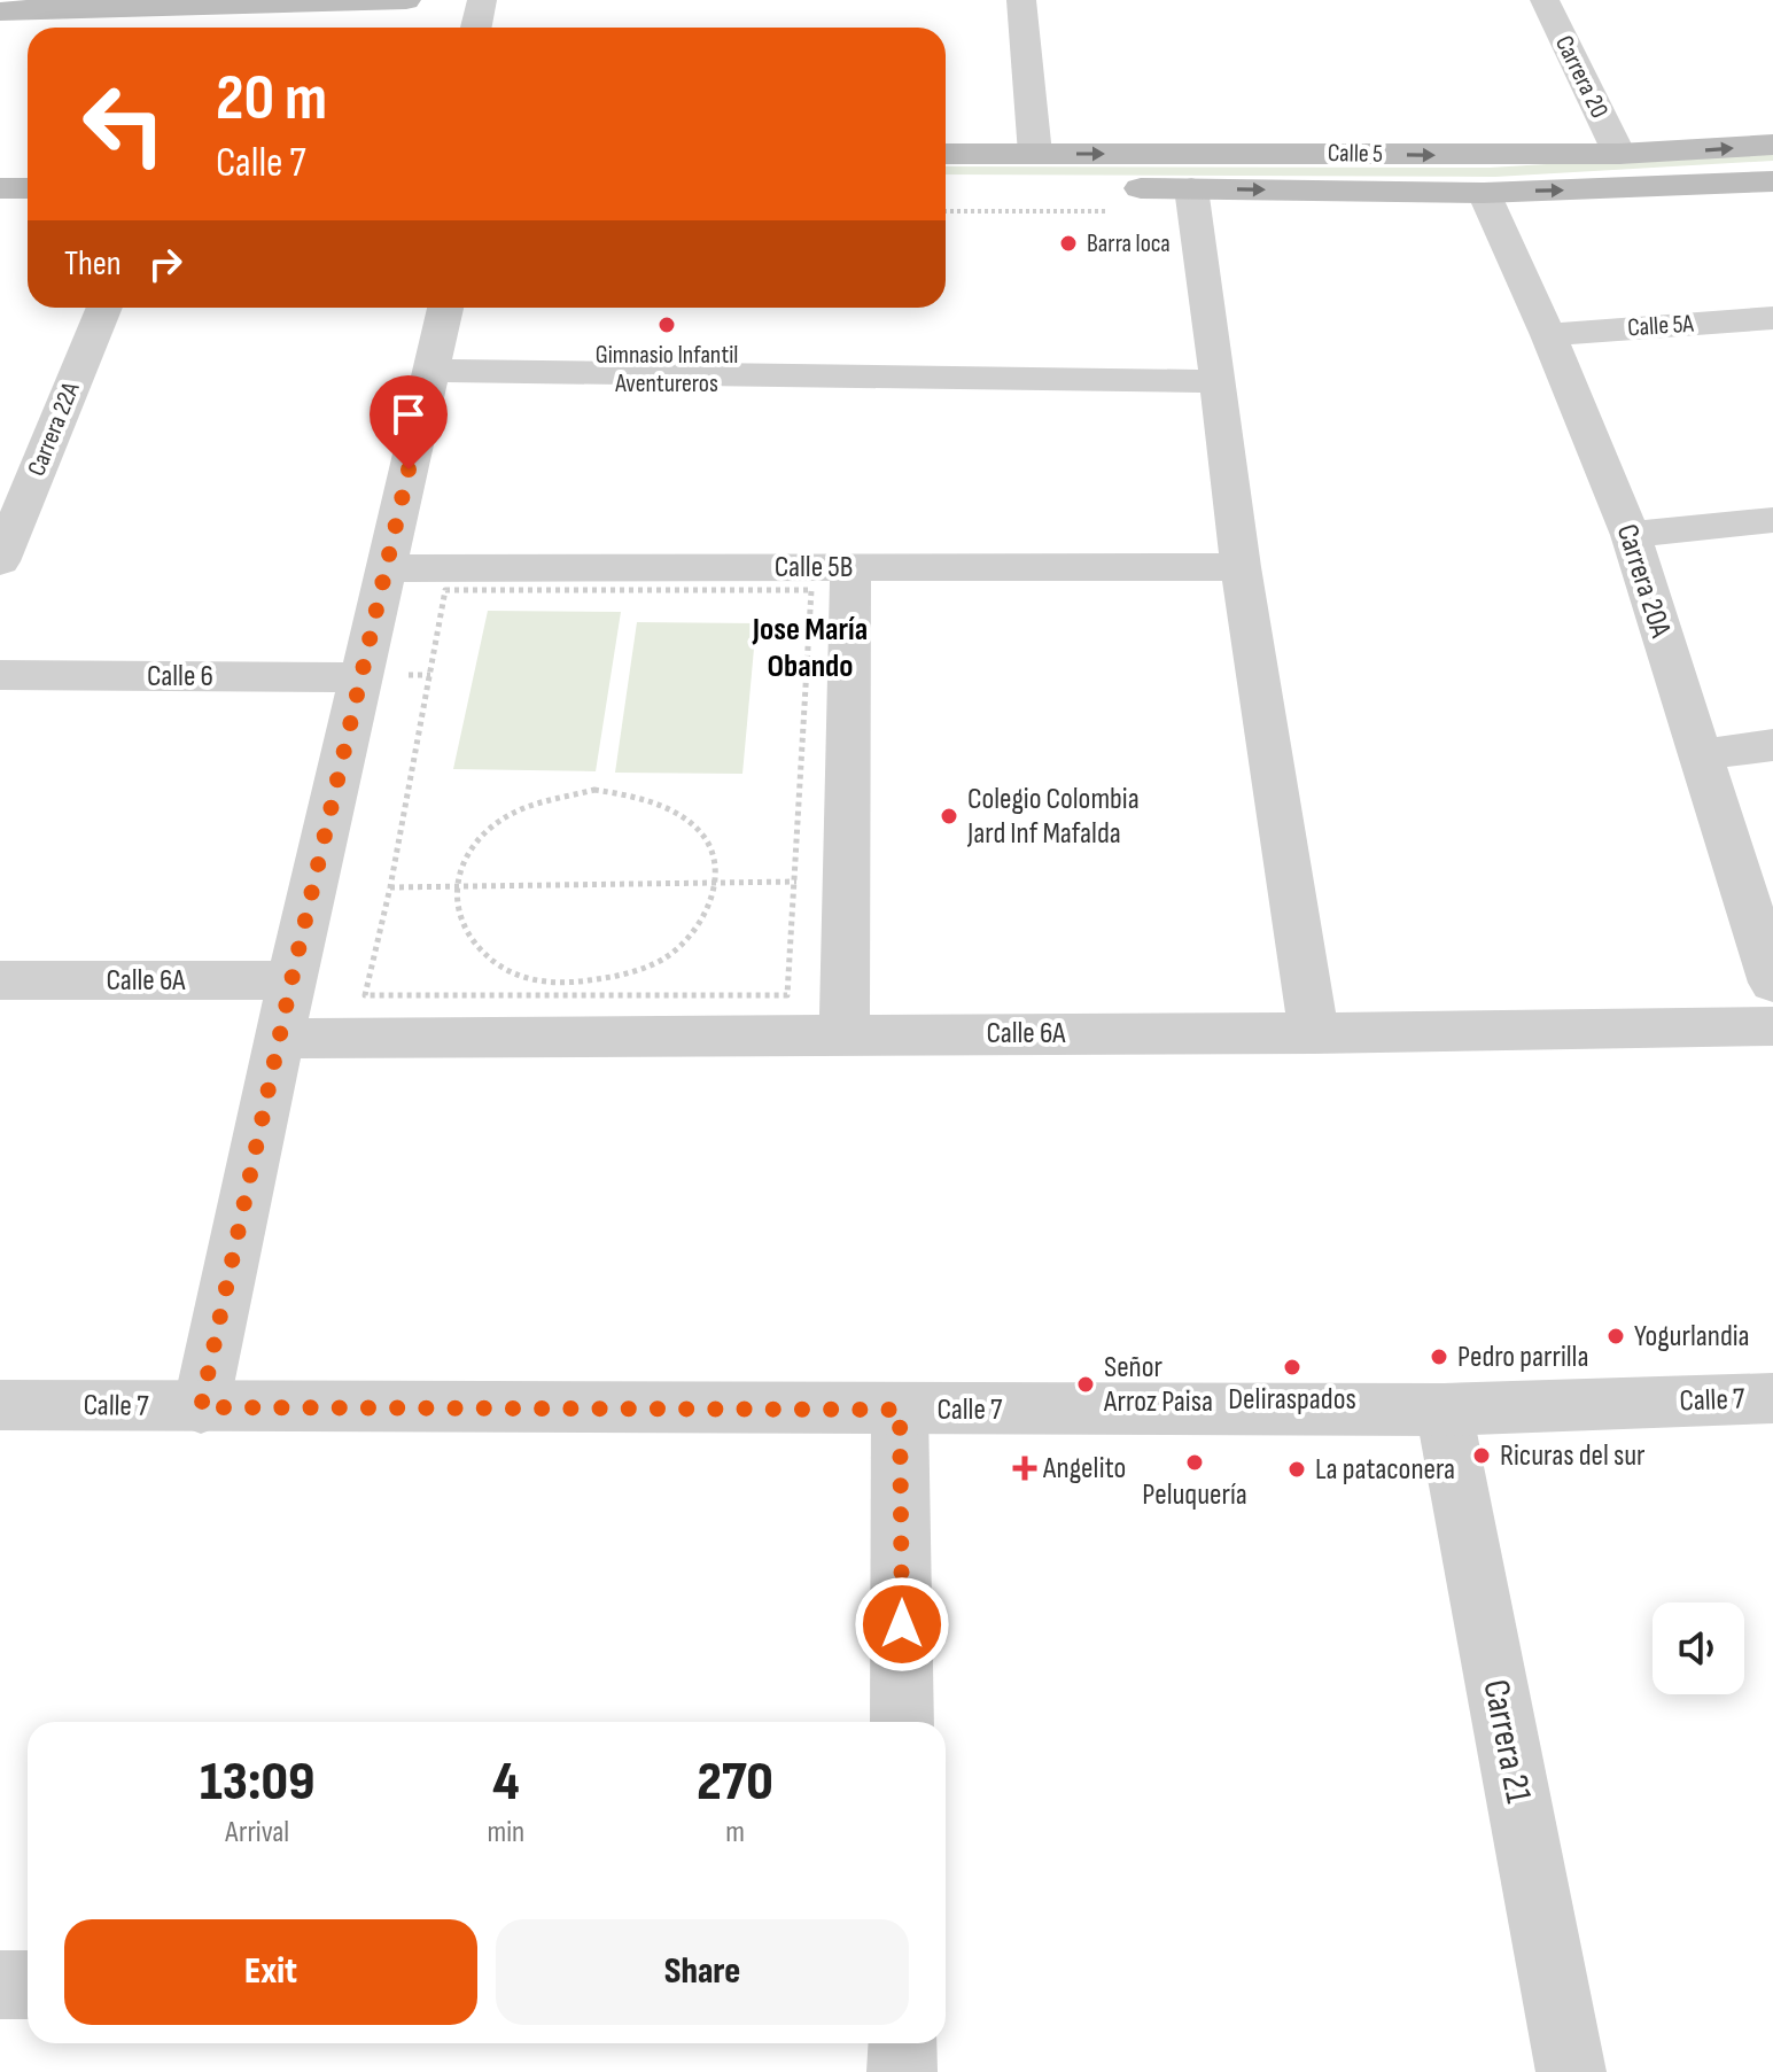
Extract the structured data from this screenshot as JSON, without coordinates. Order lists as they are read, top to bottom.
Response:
{
  "streets": {
    "main road": ["Calle 5"],
    "street": [
      "Carrera 20",
      "Calle 5A",
      "Carrera 22A",
      "Calle 5B",
      "Carrera 20A",
      "Calle 6",
      "Calle 6A",
      "Calle 7",
      "Carrera 21"
    ]
  },
  "crossings": [
    ["Carrera 20", "Calle 5"],
    ["Calle 5", "Carrera 20A"],
    ["Calle 5A", "Carrera 20A"],
    ["Calle 7", "Carrera 21"]
  ],
  "one_way": ["Calle 5"],
  "districts": ["Jose María Obando"],
  "places": {
    "other": [
      "Barra loca",
      "Gimnasio Infantil Aventureros",
      "Colegio Colombia Jard Inf Mafalda",
      "Yogurlandia",
      "Pedro parrilla",
      "Deliraspados",
      "Señor Arroz Paisa",
      "Ricuras del sur",
      "Peluquería",
      "La pataconera"
    ],
    "health": ["Angelito"]
  },
  "page": {
    "turn": ["20 m", "Calle 7"],
    "then": "Then",
    "eta": [
      "13:09",
      "Arrival",
      "4",
      "min",
      "270",
      "m"
    ],
    "buttons": ["Exit", "Share"]
  }
}
